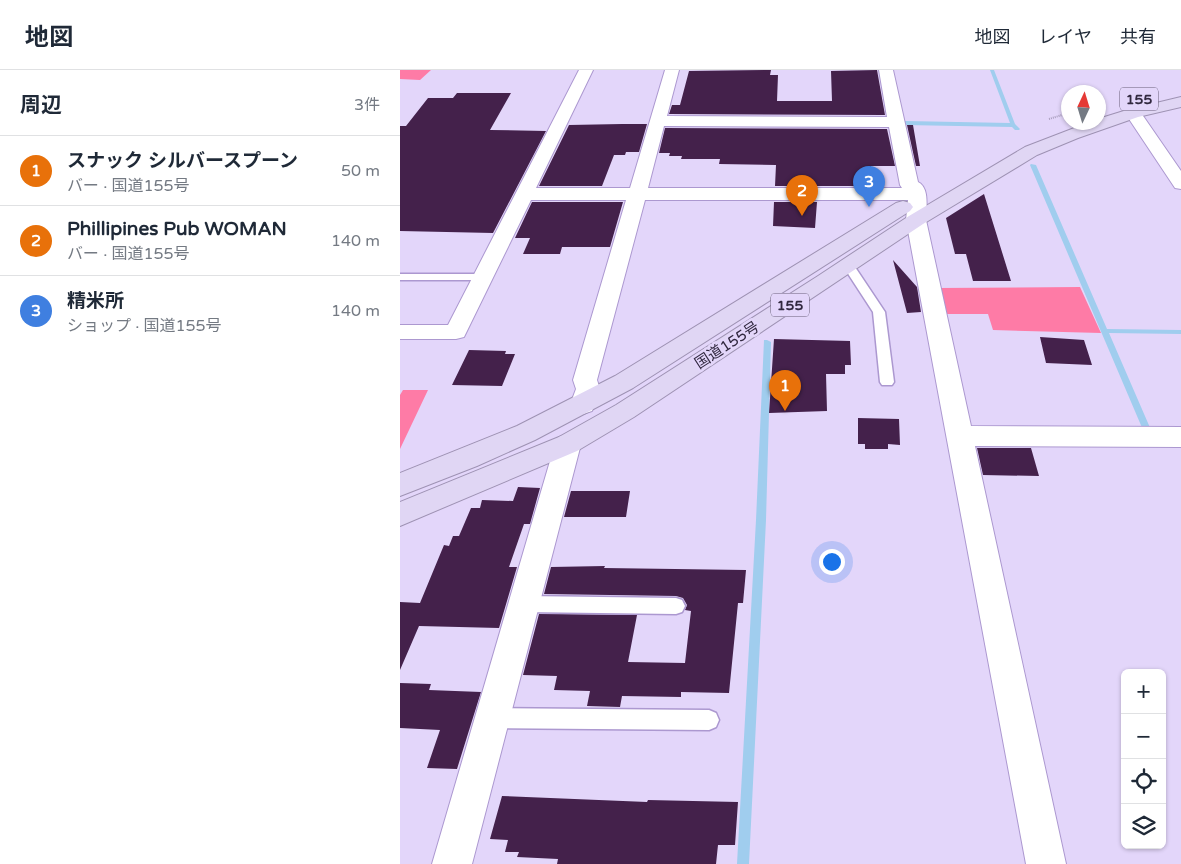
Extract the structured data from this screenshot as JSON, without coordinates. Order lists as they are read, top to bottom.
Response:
{
  "streets": {
    "highway": ["155", "国道155号"]
  },
  "north": "top",
  "page": {
    "header": "地図",
    "nav": ["地図", "レイヤ", "共有"],
    "heading": ["周辺", "3件"],
    "list": [
      {
        "mark": "1",
        "name": "スナック シルバースプーン",
        "note": "バー · 国道155号",
        "value": "50 m"
      },
      {
        "mark": "2",
        "name": "Phillipines Pub WOMAN",
        "note": "バー · 国道155号",
        "value": "140 m"
      },
      {
        "mark": "3",
        "name": "精米所",
        "note": "ショップ · 国道155号",
        "value": "140 m"
      }
    ],
    "pins": ["3", "2", "1"],
    "map_buttons": ["+", "−"]
  }
}
